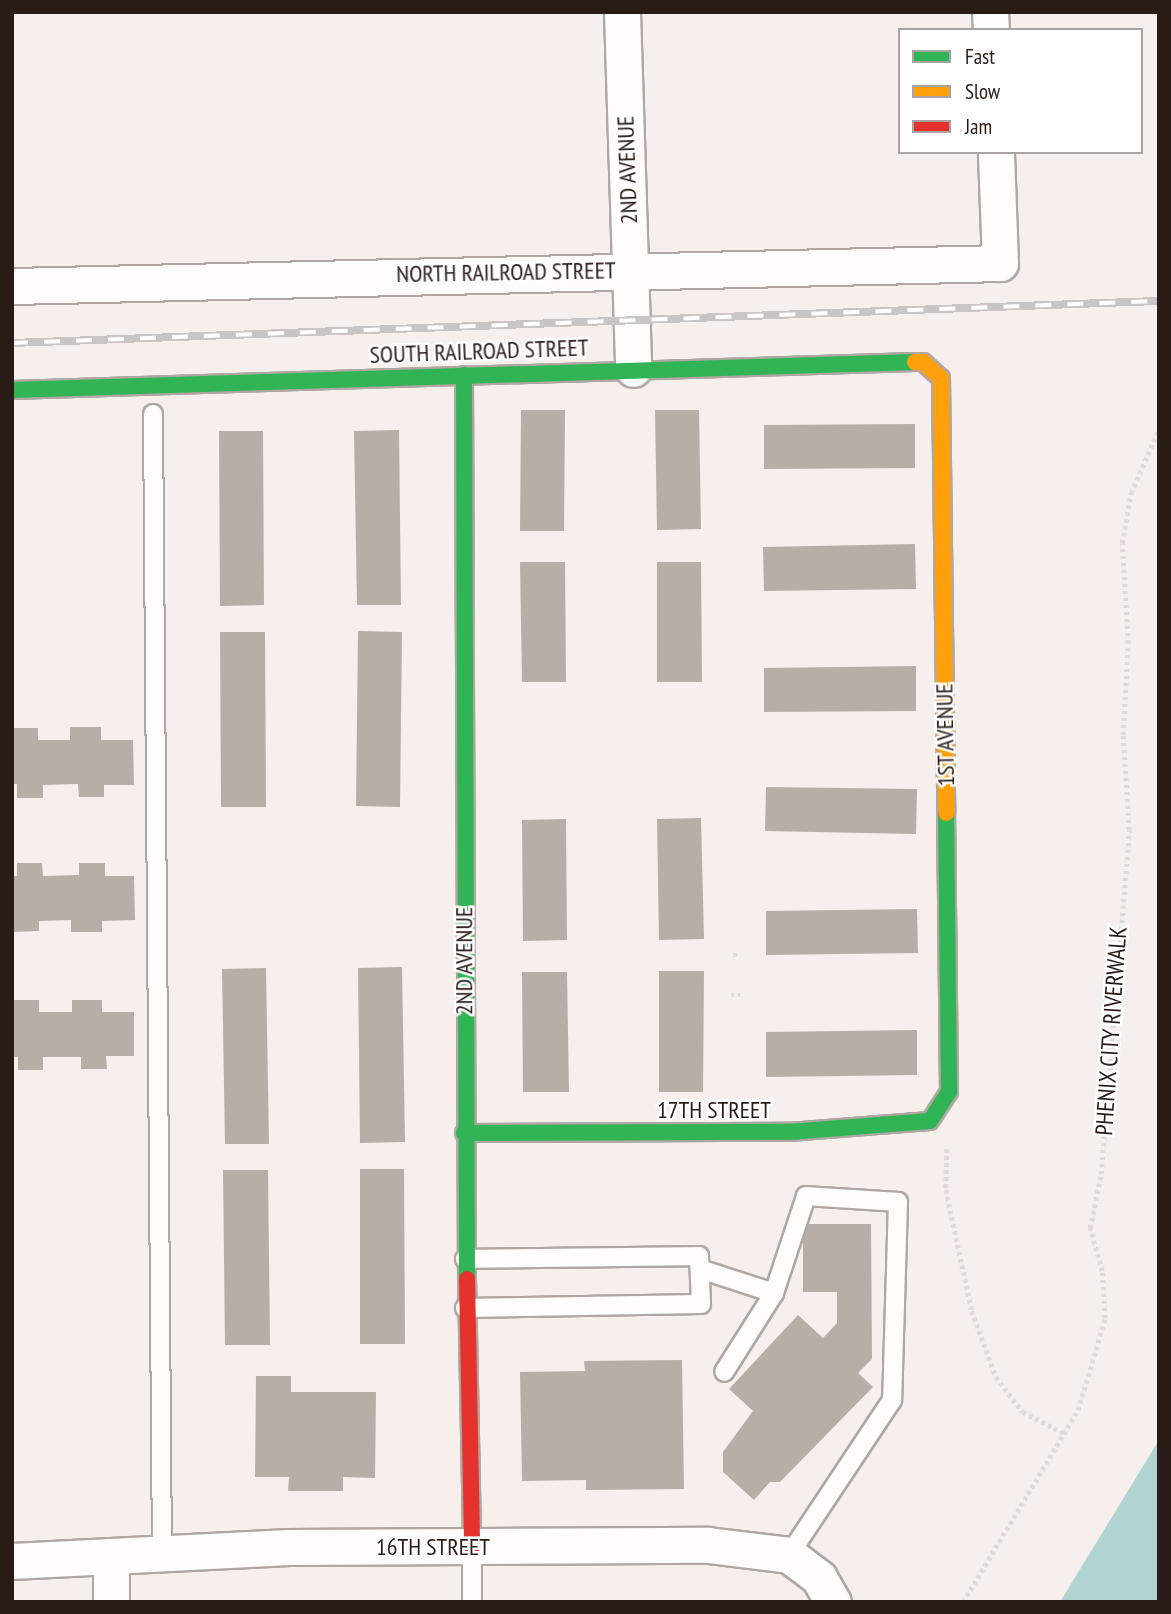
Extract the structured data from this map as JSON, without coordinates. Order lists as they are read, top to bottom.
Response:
{
  "streets": {
    "street": [
      "2ND AVENUE",
      "NORTH RAILROAD STREET",
      "SOUTH RAILROAD STREET",
      "1ST AVENUE",
      "17TH STREET",
      "16TH STREET"
    ],
    "path": ["PHENIX CITY RIVERWALK"]
  },
  "crossings": [
    ["2ND AVENUE", "NORTH RAILROAD STREET"],
    ["2ND AVENUE", "SOUTH RAILROAD STREET"],
    ["2ND AVENUE", "17TH STREET"],
    ["2ND AVENUE", "16TH STREET"],
    ["SOUTH RAILROAD STREET", "1ST AVENUE"],
    ["1ST AVENUE", "17TH STREET"]
  ],
  "legend": ["Fast", "Slow", "Jam"]
}
